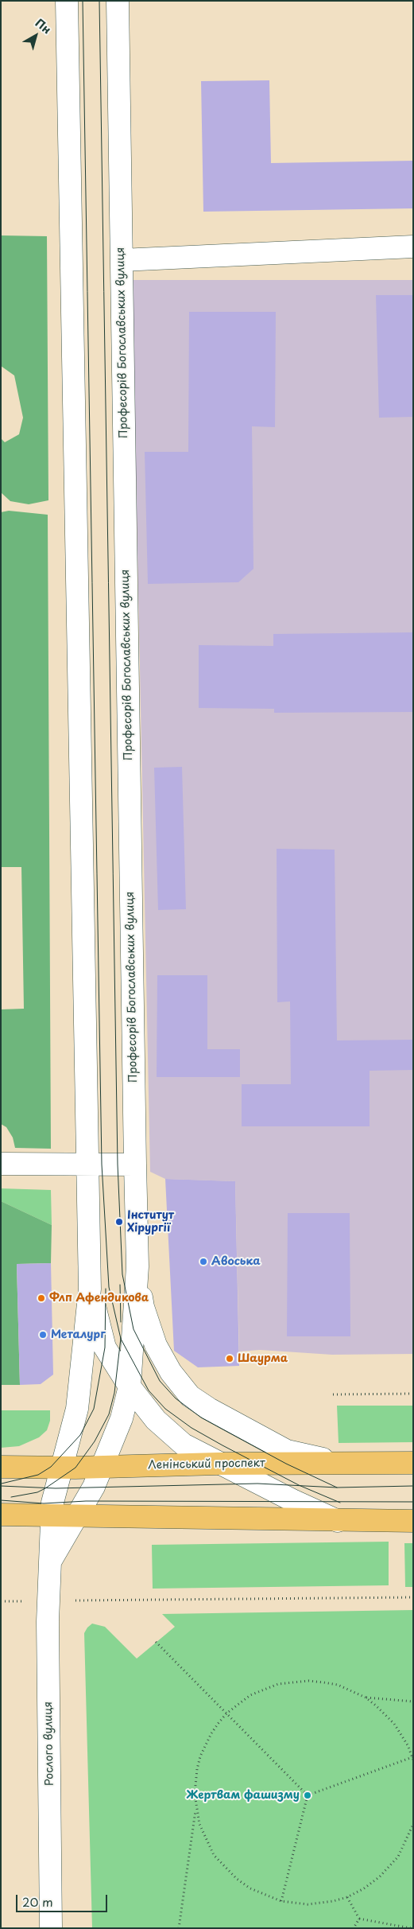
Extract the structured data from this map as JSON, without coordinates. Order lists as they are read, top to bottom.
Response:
{
  "streets": {
    "main road": ["Ленінський проспект"],
    "street": ["Професорів Богославських вулиця", "Рослого вулиця"]
  },
  "crossings": [
    ["Професорів Богославських вулиця", "Ленінський проспект"],
    ["Професорів Богославських вулиця", "Рослого вулиця"],
    ["Ленінський проспект", "Рослого вулиця"]
  ],
  "places": [
    "Інститут Хірургії",
    "Авоська",
    "Флп Афендикова",
    "Металург",
    "Шаурма",
    "Жертвам фашизму"
  ],
  "scale_bar": "20 m",
  "north": "top right"
}
